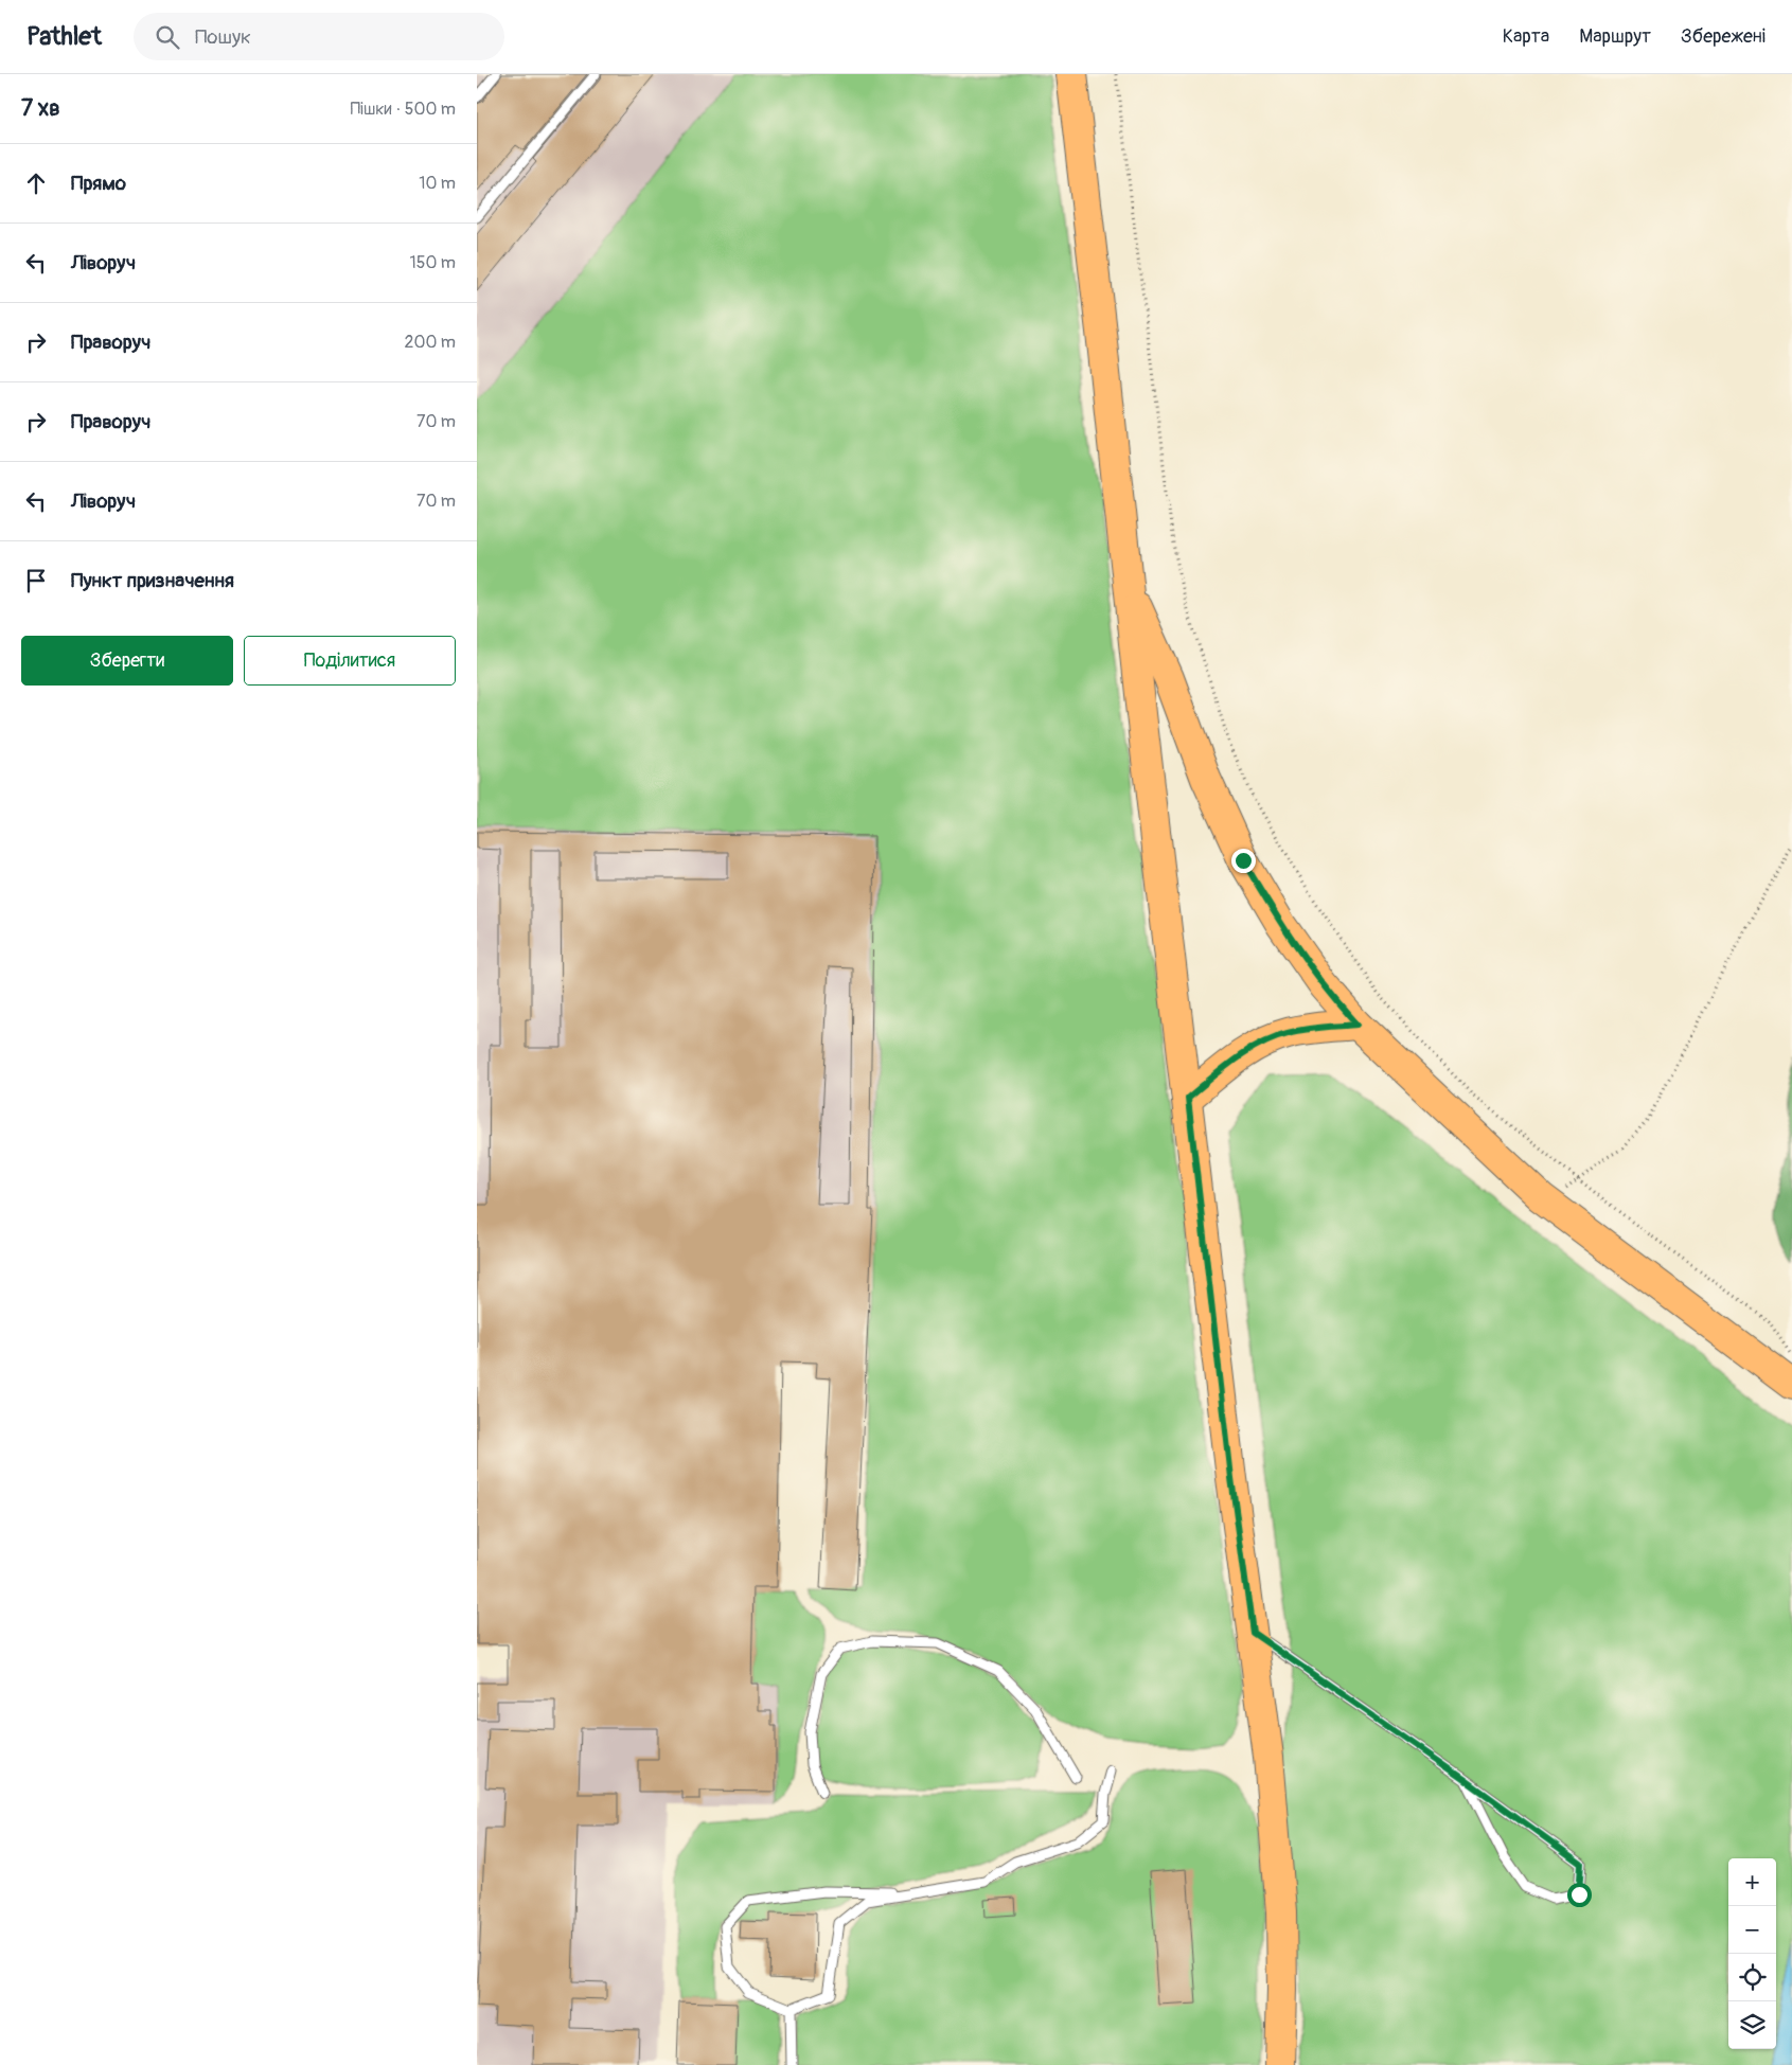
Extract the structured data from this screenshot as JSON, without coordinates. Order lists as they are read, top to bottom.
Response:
{
  "page": {
    "header": "Pathlet",
    "search": "Пошук",
    "nav": ["Карта", "Маршрут", "Збережені"],
    "heading": ["7 хв", "Пішки · 500 m"],
    "list": [
      ["Прямо", "10 m"],
      ["Ліворуч", "150 m"],
      ["Праворуч", "200 m"],
      ["Праворуч", "70 m"],
      ["Ліворуч", "70 m"],
      "Пункт призначення"
    ],
    "buttons": ["Зберегти", "Поділитися"],
    "map_buttons": ["+", "−"]
  }
}
